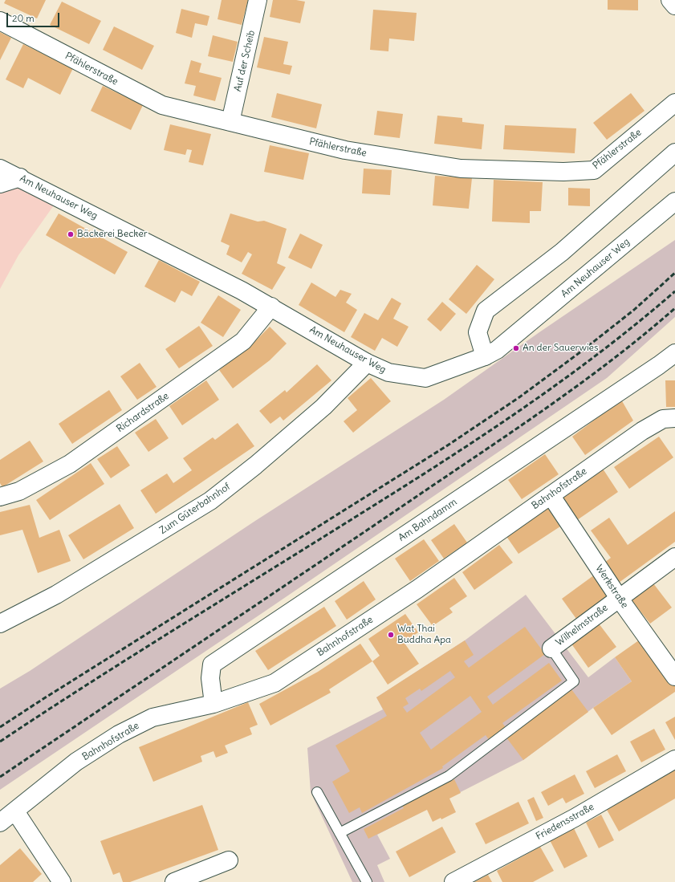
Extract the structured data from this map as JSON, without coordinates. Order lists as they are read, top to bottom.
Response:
{
  "streets": {
    "street": [
      "Auf der Scheib",
      "Pfählerstraße",
      "Am Neuhauser Weg",
      "Richardstraße",
      "Bahnhofstraße",
      "Zum Güterbahnhof",
      "Am Bahndamm",
      "Werkstraße",
      "Wilhelmstraße",
      "Friedensstraße"
    ]
  },
  "crossings": [
    ["Auf der Scheib", "Pfählerstraße"],
    ["Am Neuhauser Weg", "Richardstraße"],
    ["Am Neuhauser Weg", "Zum Güterbahnhof"],
    ["Bahnhofstraße", "Am Bahndamm"],
    ["Bahnhofstraße", "Werkstraße"],
    ["Werkstraße", "Wilhelmstraße"]
  ],
  "places": ["Bäckerei Becker", "An der Sauerwies", "Wat Thai Buddha Apa"],
  "scale_bar": "20 m"
}
